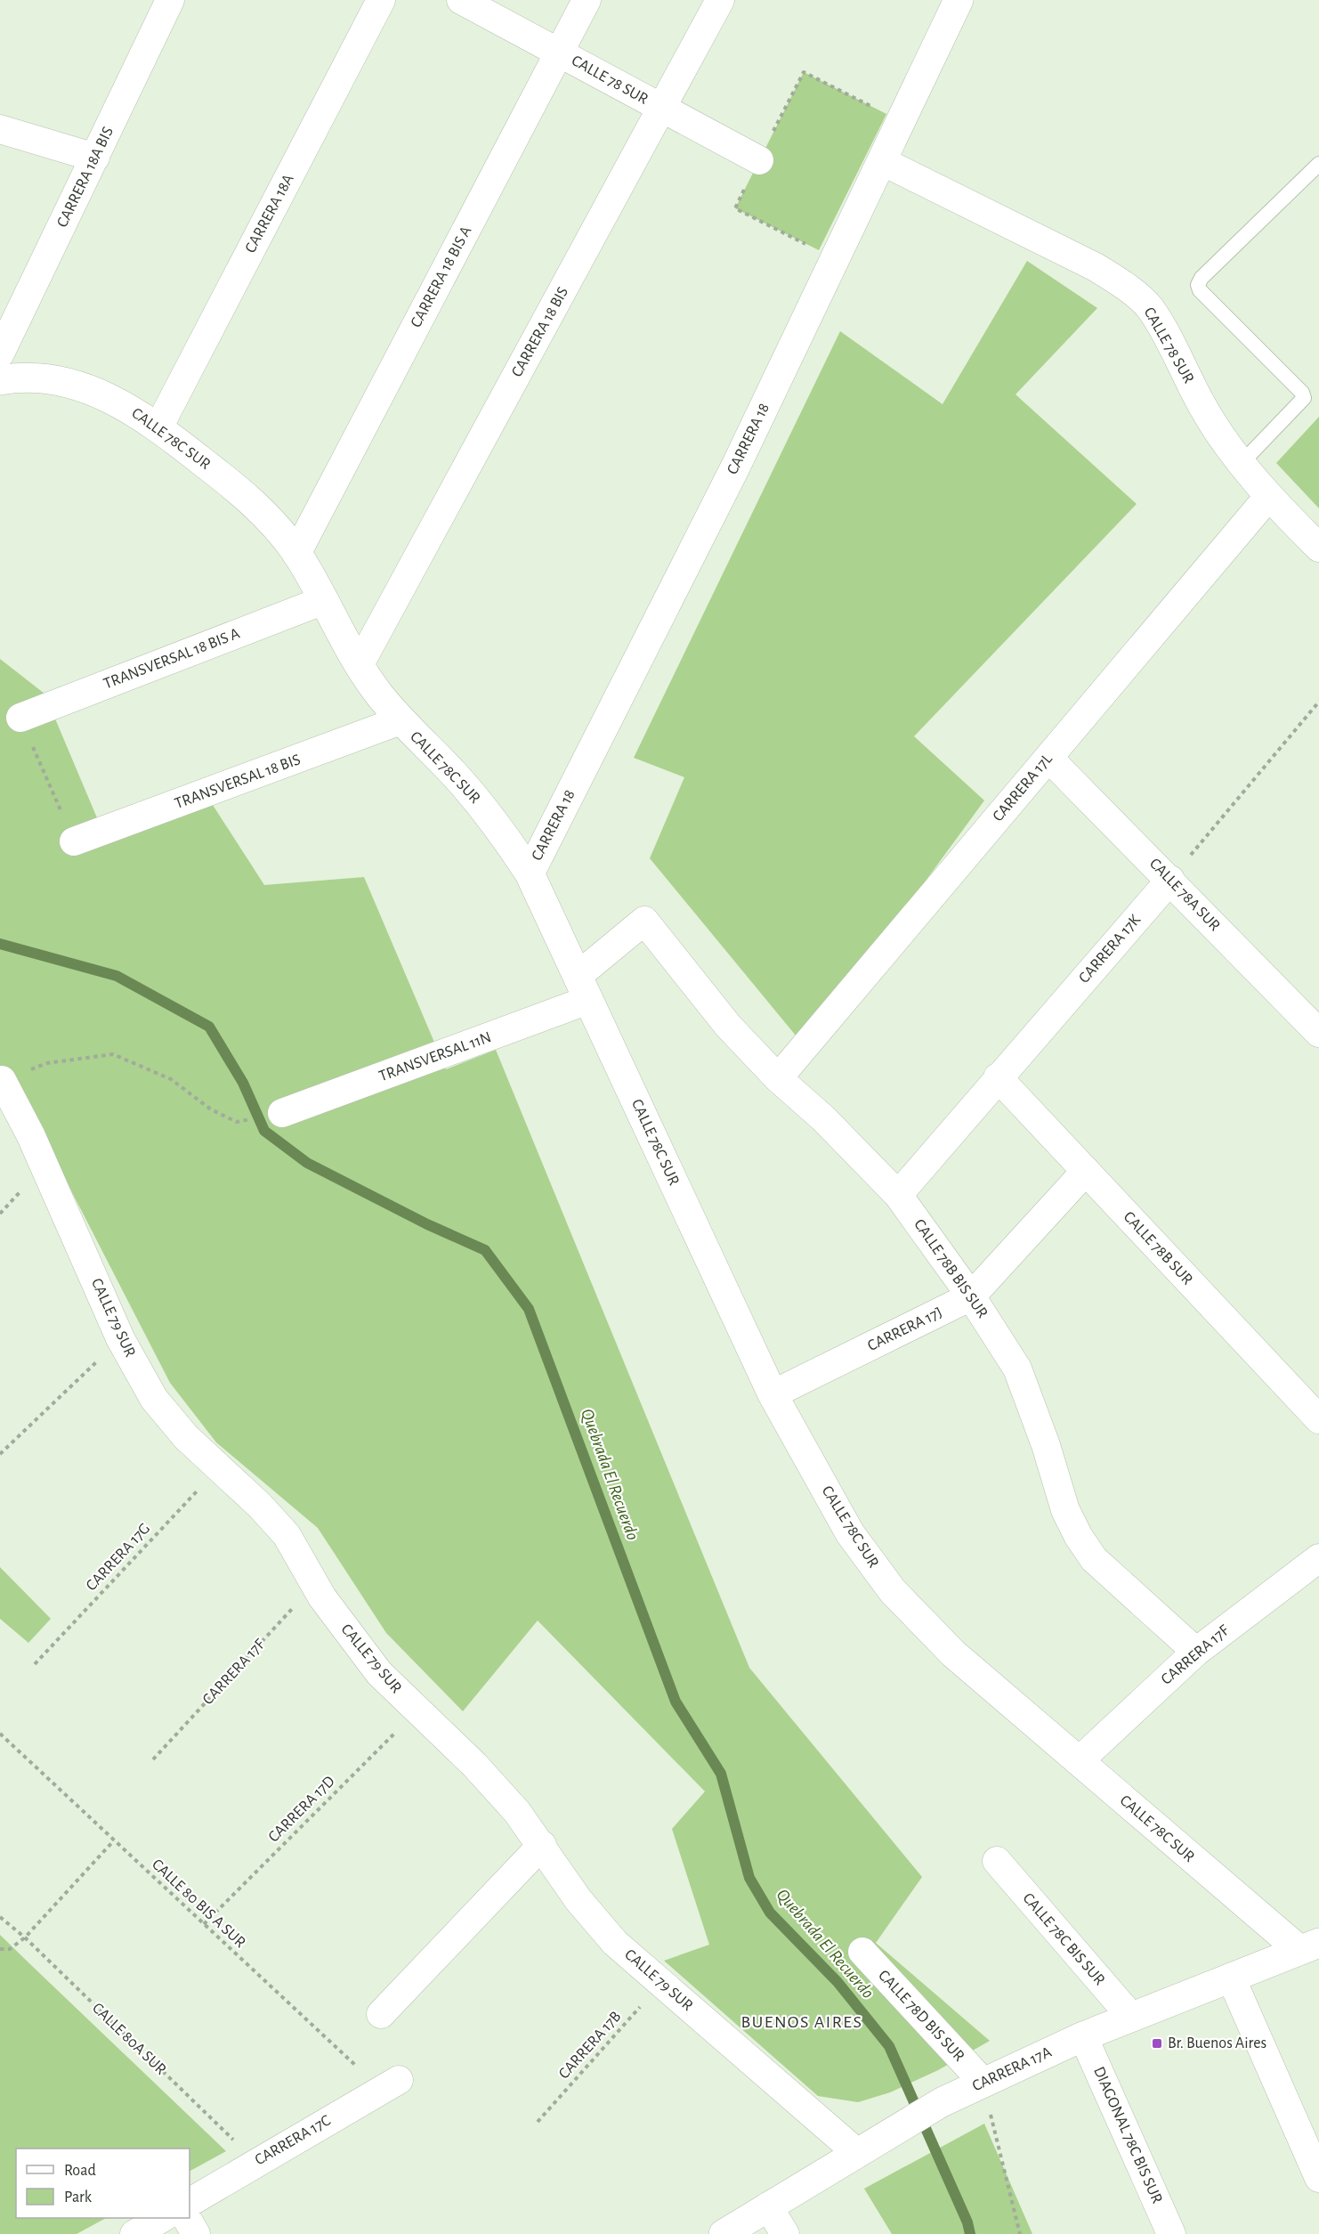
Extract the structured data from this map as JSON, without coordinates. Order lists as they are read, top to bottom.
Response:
{
  "streets": {
    "street": [
      "CALLE 78 SUR",
      "CARRERA 18A BIS",
      "CARRERA 18A",
      "CARRERA 18 BIS A",
      "CARRERA 18 BIS",
      "CALLE 78C SUR",
      "CARRERA 18",
      "TRANSVERSAL 18 BIS A",
      "TRANSVERSAL 18 BIS",
      "CARRERA 17L",
      "CALLE 78A SUR",
      "CARRERA 17K",
      "TRANSVERSAL 11N",
      "CALLE 78B SUR",
      "CALLE 78B BIS SUR",
      "CALLE 79 SUR",
      "CARRERA 17J",
      "CARRERA 17F",
      "CALLE 78C BIS SUR",
      "CALLE 78D BIS SUR",
      "CARRERA 17A",
      "DIAGONAL 78C BIS SUR",
      "CARRERA 17C"
    ],
    "path": [
      "CARRERA 17G",
      "CARRERA 17D",
      "CALLE 80 BIS A SUR",
      "CALLE 80A SUR",
      "CARRERA 17B"
    ]
  },
  "crossings": [
    ["CALLE 78 SUR", "CARRERA 18 BIS A"],
    ["CALLE 78 SUR", "CARRERA 18 BIS"],
    ["CALLE 78 SUR", "CARRERA 18"],
    ["CALLE 78 SUR", "CARRERA 17L"],
    ["CARRERA 18A", "CALLE 78C SUR"],
    ["CARRERA 18 BIS A", "CALLE 78C SUR"],
    ["CARRERA 18 BIS", "CALLE 78C SUR"],
    ["CALLE 78C SUR", "CARRERA 18"],
    ["CALLE 78C SUR", "TRANSVERSAL 18 BIS A"],
    ["CALLE 78C SUR", "TRANSVERSAL 18 BIS"],
    ["CALLE 78C SUR", "TRANSVERSAL 11N"],
    ["CALLE 78C SUR", "CARRERA 17J"],
    ["CALLE 78C SUR", "CARRERA 17F"],
    ["CALLE 78C SUR", "CARRERA 17A"],
    ["CARRERA 17L", "CALLE 78A SUR"],
    ["CARRERA 17L", "CALLE 78B BIS SUR"],
    ["CALLE 78A SUR", "CARRERA 17K"],
    ["CARRERA 17K", "CALLE 78B SUR"],
    ["CARRERA 17K", "CALLE 78B BIS SUR"],
    ["TRANSVERSAL 11N", "CALLE 78B BIS SUR"],
    ["CALLE 78B SUR", "CARRERA 17J"],
    ["CALLE 78B BIS SUR", "CARRERA 17J"],
    ["CALLE 78B BIS SUR", "CARRERA 17F"],
    ["CALLE 79 SUR", "CARRERA 17G"],
    ["CALLE 79 SUR", "CARRERA 17F"],
    ["CALLE 79 SUR", "CARRERA 17D"],
    ["CALLE 79 SUR", "CARRERA 17B"],
    ["CALLE 79 SUR", "CARRERA 17A"],
    ["CARRERA 17D", "CALLE 80 BIS A SUR"],
    ["CALLE 80 BIS A SUR", "CARRERA 17C"],
    ["CALLE 78C BIS SUR", "CARRERA 17A"],
    ["CALLE 78D BIS SUR", "CARRERA 17A"],
    ["CALLE 80A SUR", "CARRERA 17C"],
    ["CARRERA 17A", "DIAGONAL 78C BIS SUR"]
  ],
  "districts": ["BUENOS AIRES"],
  "water": ["Quebrada El Recuerdo"],
  "places": {
    "transit": ["Br. Buenos Aires"]
  },
  "legend": ["Road", "Park"]
}
